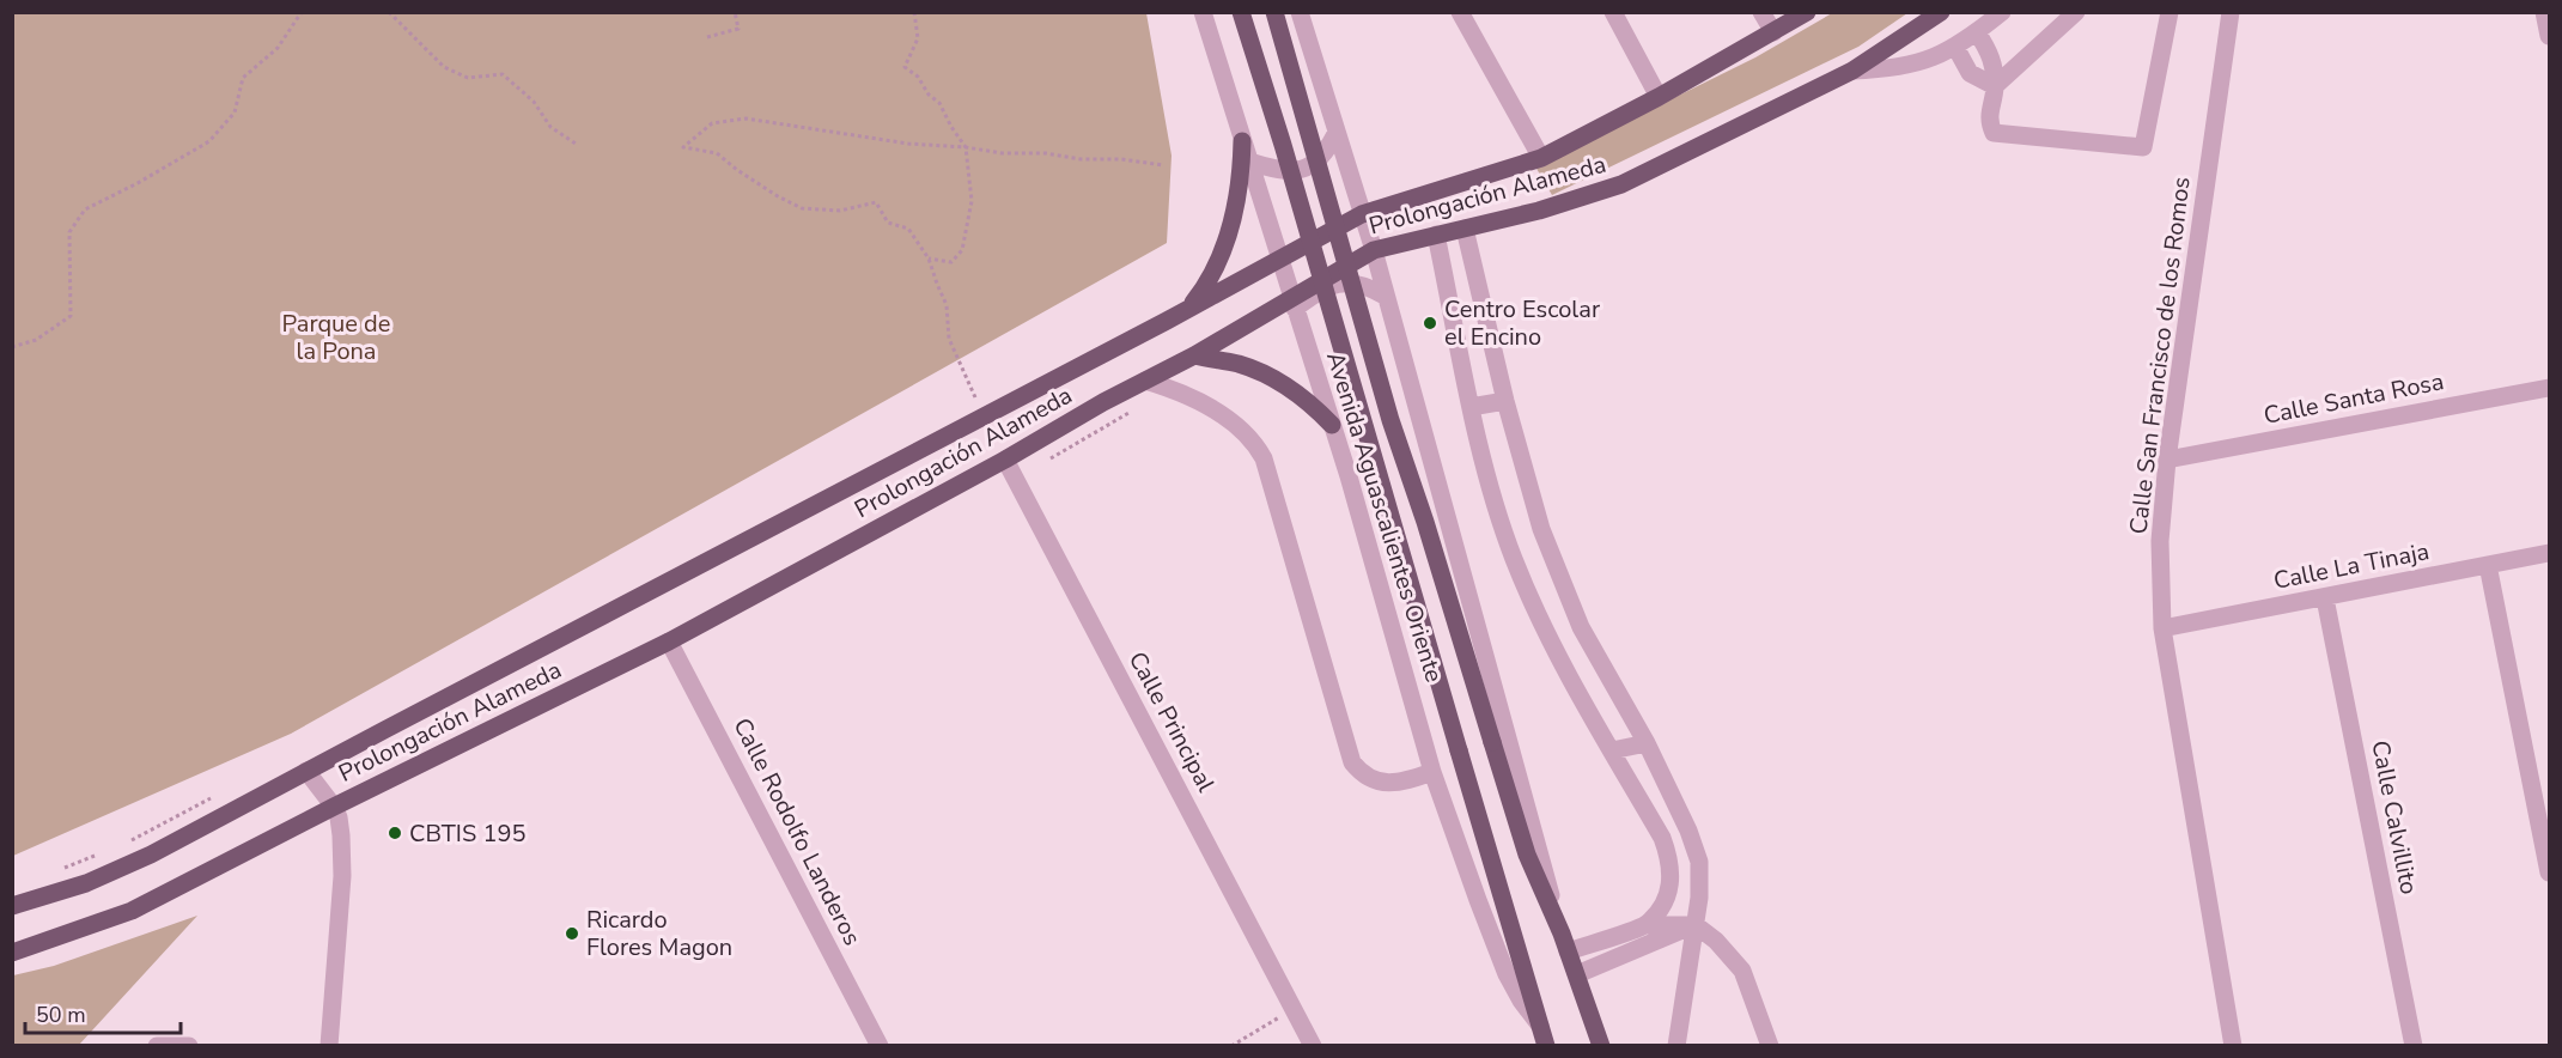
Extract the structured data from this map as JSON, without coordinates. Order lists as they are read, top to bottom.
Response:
{
  "streets": {
    "main road": ["Prolongación Alameda", "Avenida Aguascalientes Oriente"],
    "street": [
      "Calle San Francisco de los Romos",
      "Calle Santa Rosa",
      "Calle La Tinaja",
      "Calle Principal",
      "Calle Calvillito",
      "Calle Rodolfo Landeros"
    ]
  },
  "crossings": [
    ["Prolongación Alameda", "Avenida Aguascalientes Oriente"],
    ["Prolongación Alameda", "Calle Principal"],
    ["Prolongación Alameda", "Calle Rodolfo Landeros"],
    ["Calle San Francisco de los Romos", "Calle Santa Rosa"],
    ["Calle San Francisco de los Romos", "Calle La Tinaja"],
    ["Calle La Tinaja", "Calle Calvillito"]
  ],
  "parks": ["Parque de la Pona"],
  "places": ["Centro Escolar el Encino", "CBTIS 195", "Ricardo Flores Magon"],
  "scale_bar": "50 m"
}
